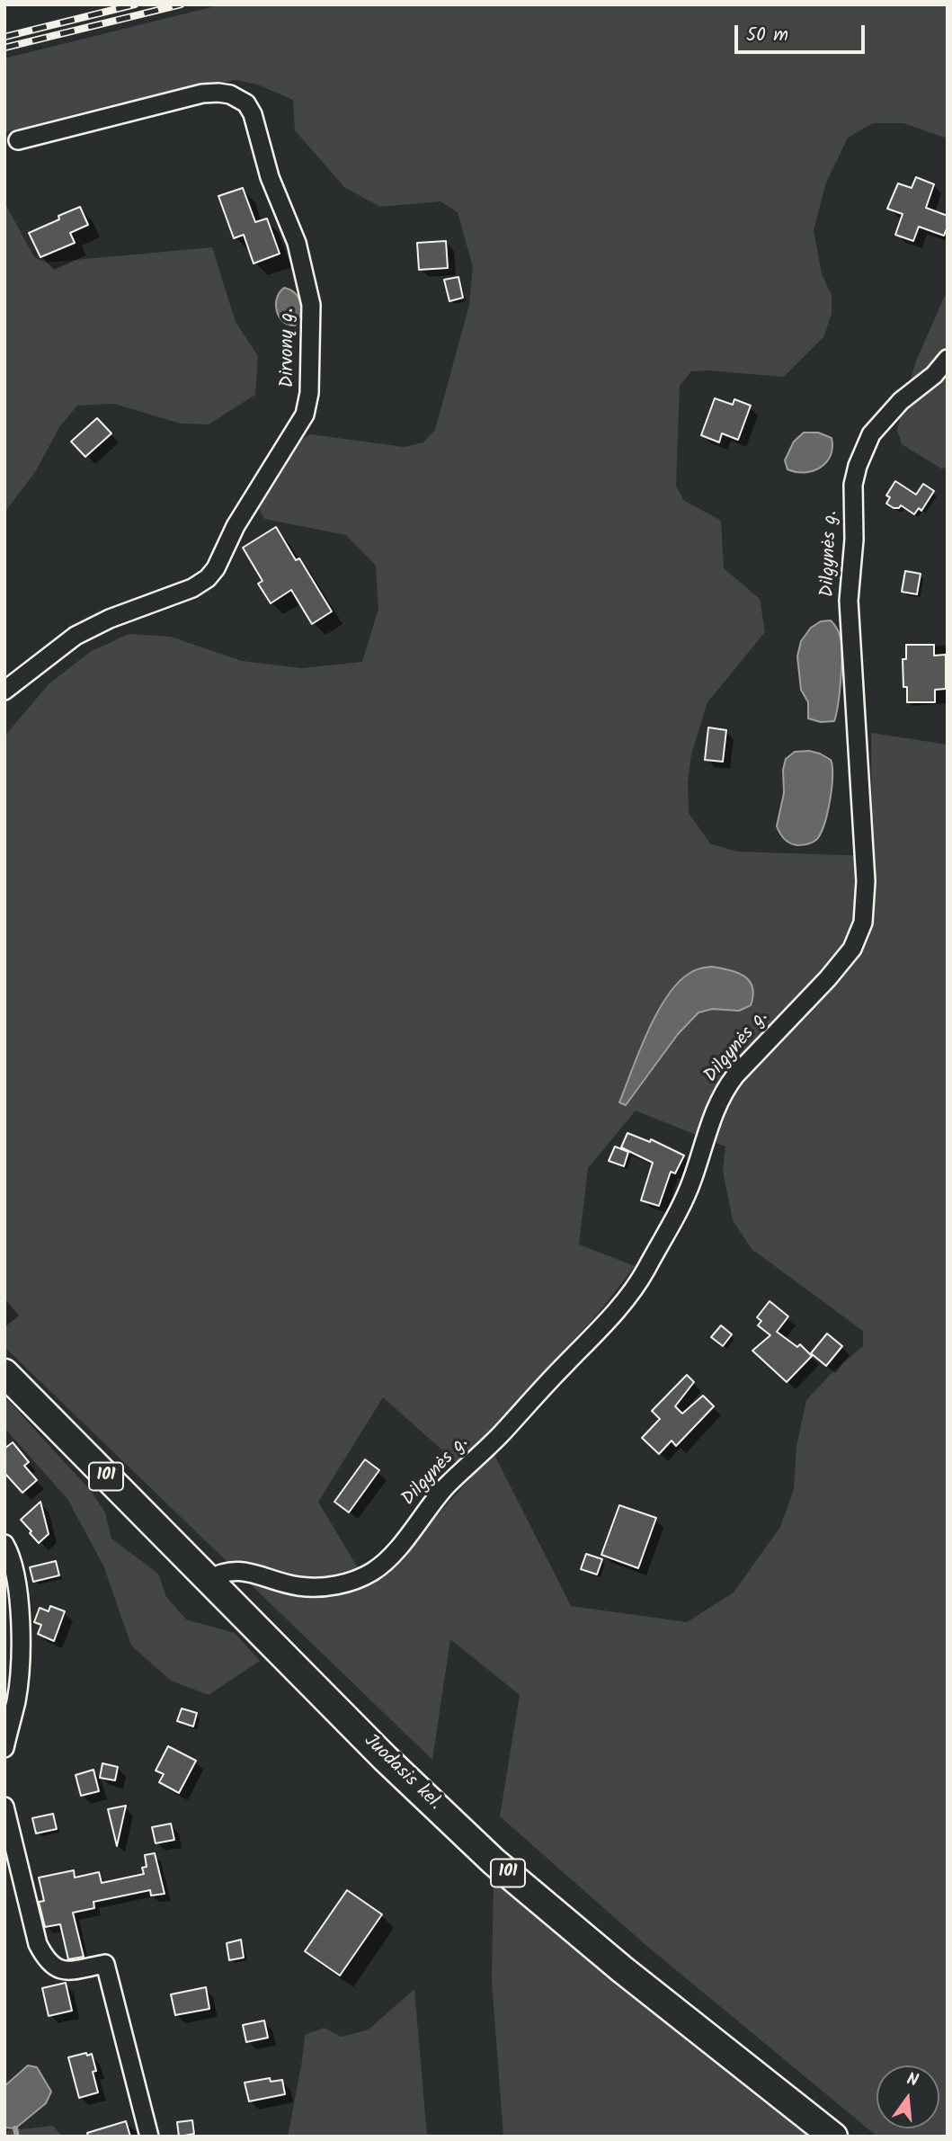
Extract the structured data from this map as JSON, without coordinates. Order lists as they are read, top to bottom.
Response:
{
  "streets": {
    "main road": ["101", "Juodasis kel."],
    "street": ["Dirvonų g.", "Dilgynės g."]
  },
  "crossings": [
    ["Dilgynės g.", "Juodasis kel."]
  ],
  "scale_bar": "50 m",
  "north": "top"
}
